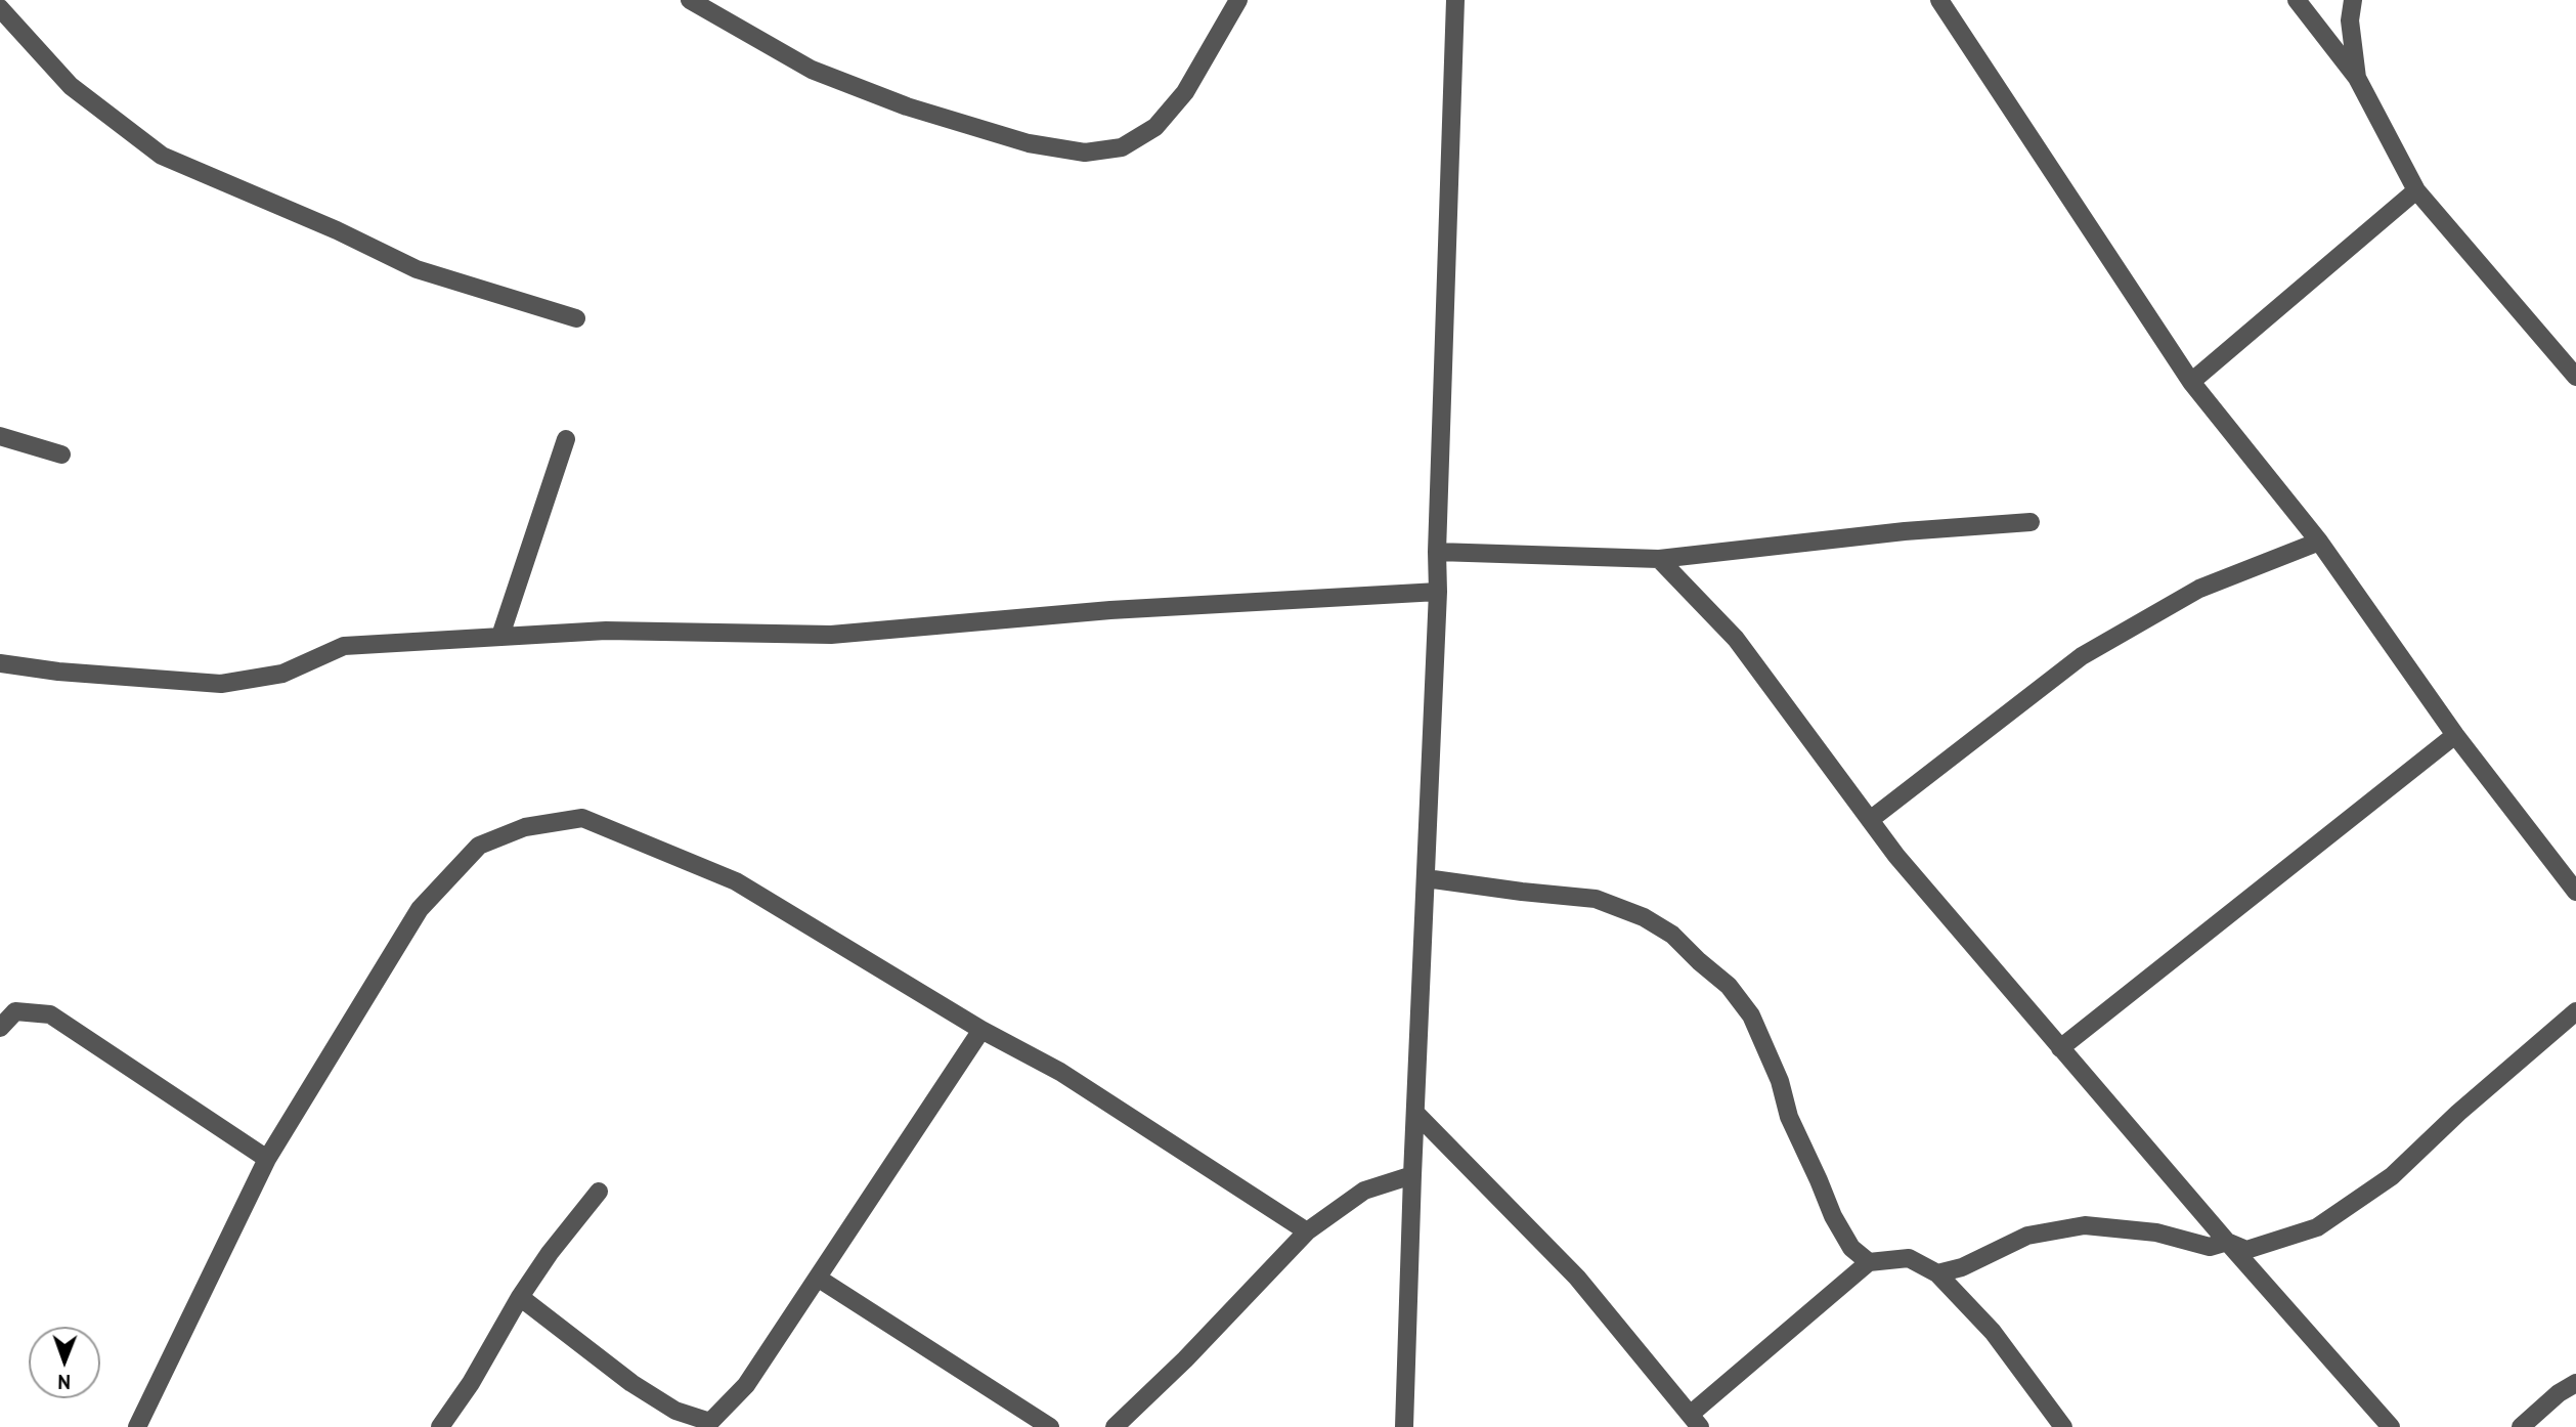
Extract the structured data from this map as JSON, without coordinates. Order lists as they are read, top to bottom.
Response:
{
  "north": "bottom"
}
